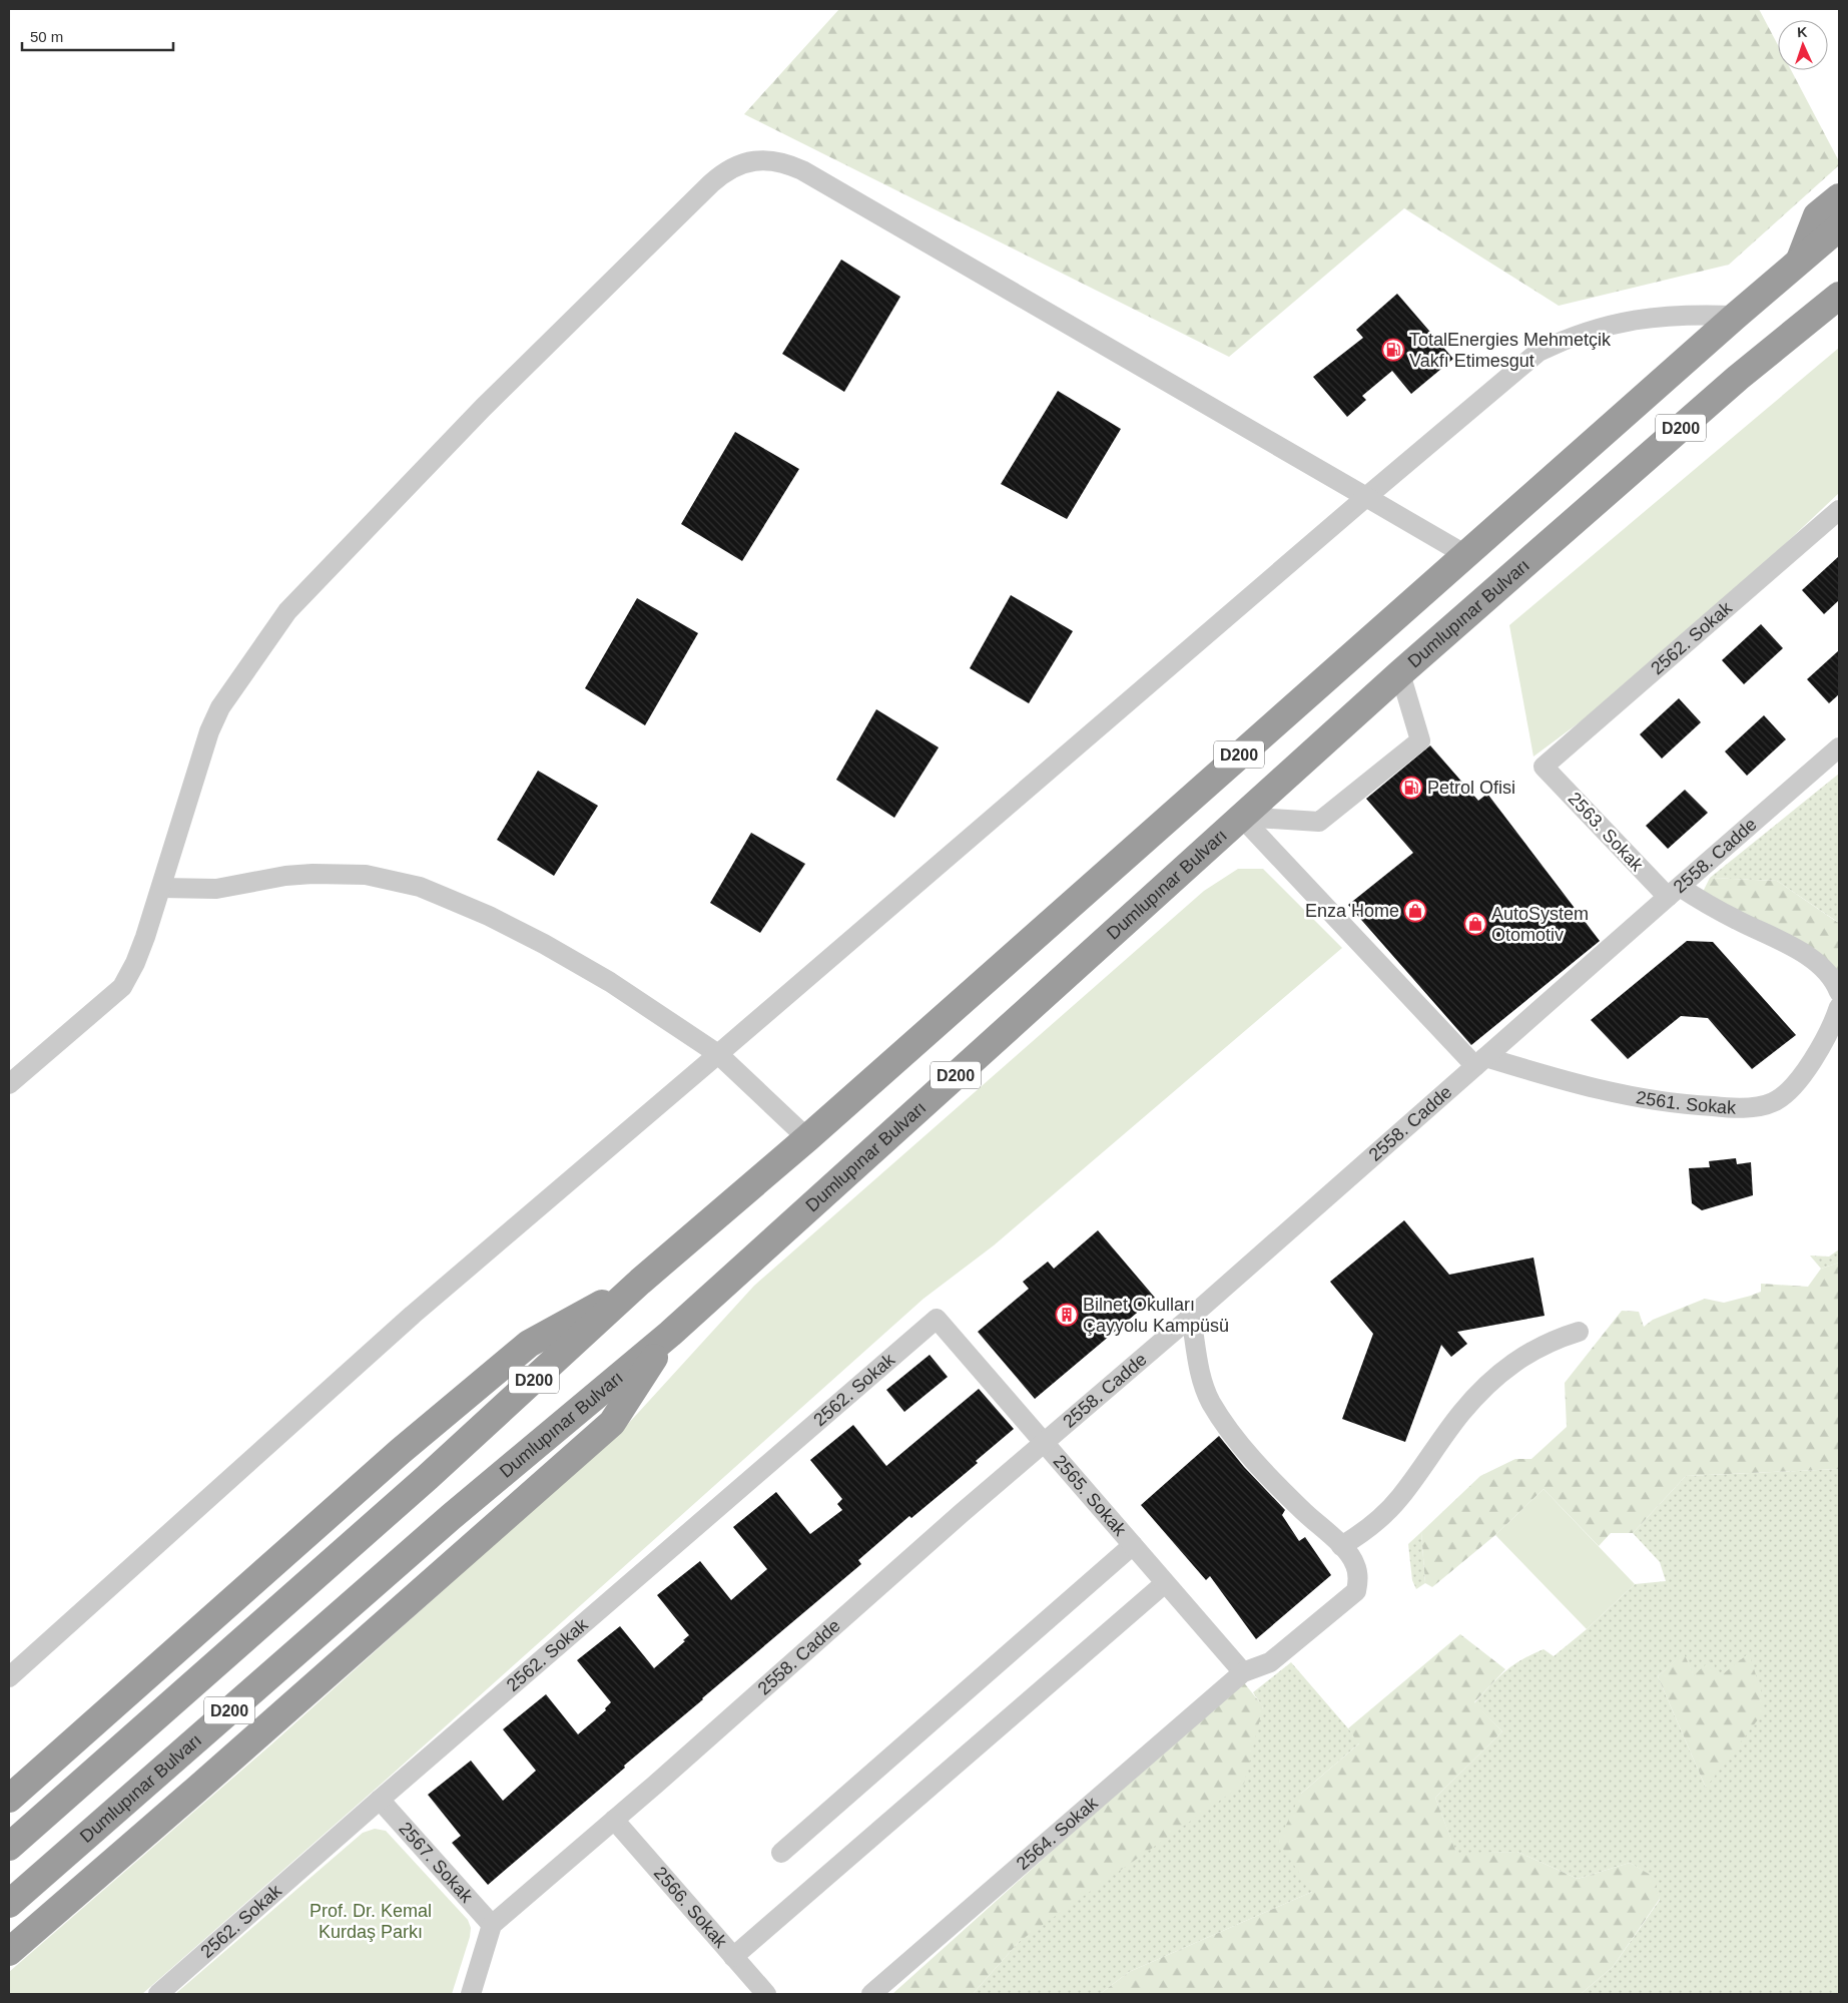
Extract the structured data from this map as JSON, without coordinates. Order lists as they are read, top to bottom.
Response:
{
  "streets": {
    "highway": ["D200", "Dumlupınar Bulvarı"],
    "street": [
      "2562. Sokak",
      "2563. Sokak",
      "2558. Cadde",
      "2561. Sokak",
      "2565. Sokak",
      "2564. Sokak",
      "2567. Sokak",
      "2566. Sokak"
    ]
  },
  "crossings": [
    ["2562. Sokak", "2563. Sokak"],
    ["2562. Sokak", "2565. Sokak"],
    ["2562. Sokak", "2567. Sokak"],
    ["2563. Sokak", "2558. Cadde"],
    ["2558. Cadde", "2561. Sokak"],
    ["2558. Cadde", "2565. Sokak"],
    ["2558. Cadde", "2567. Sokak"],
    ["2558. Cadde", "2566. Sokak"],
    ["2565. Sokak", "2564. Sokak"]
  ],
  "parks": ["Prof. Dr. Kemal Kurdaş Parkı"],
  "places": {
    "fuel station": ["TotalEnergies Mehmetçik Vakfı Etimesgut", "Petrol Ofisi"],
    "shop": ["Enza Home", "AutoSystem Otomotiv"],
    "building": ["Bilnet Okulları Çayyolu Kampüsü"]
  },
  "scale_bar": "50 m",
  "north": "top"
}
